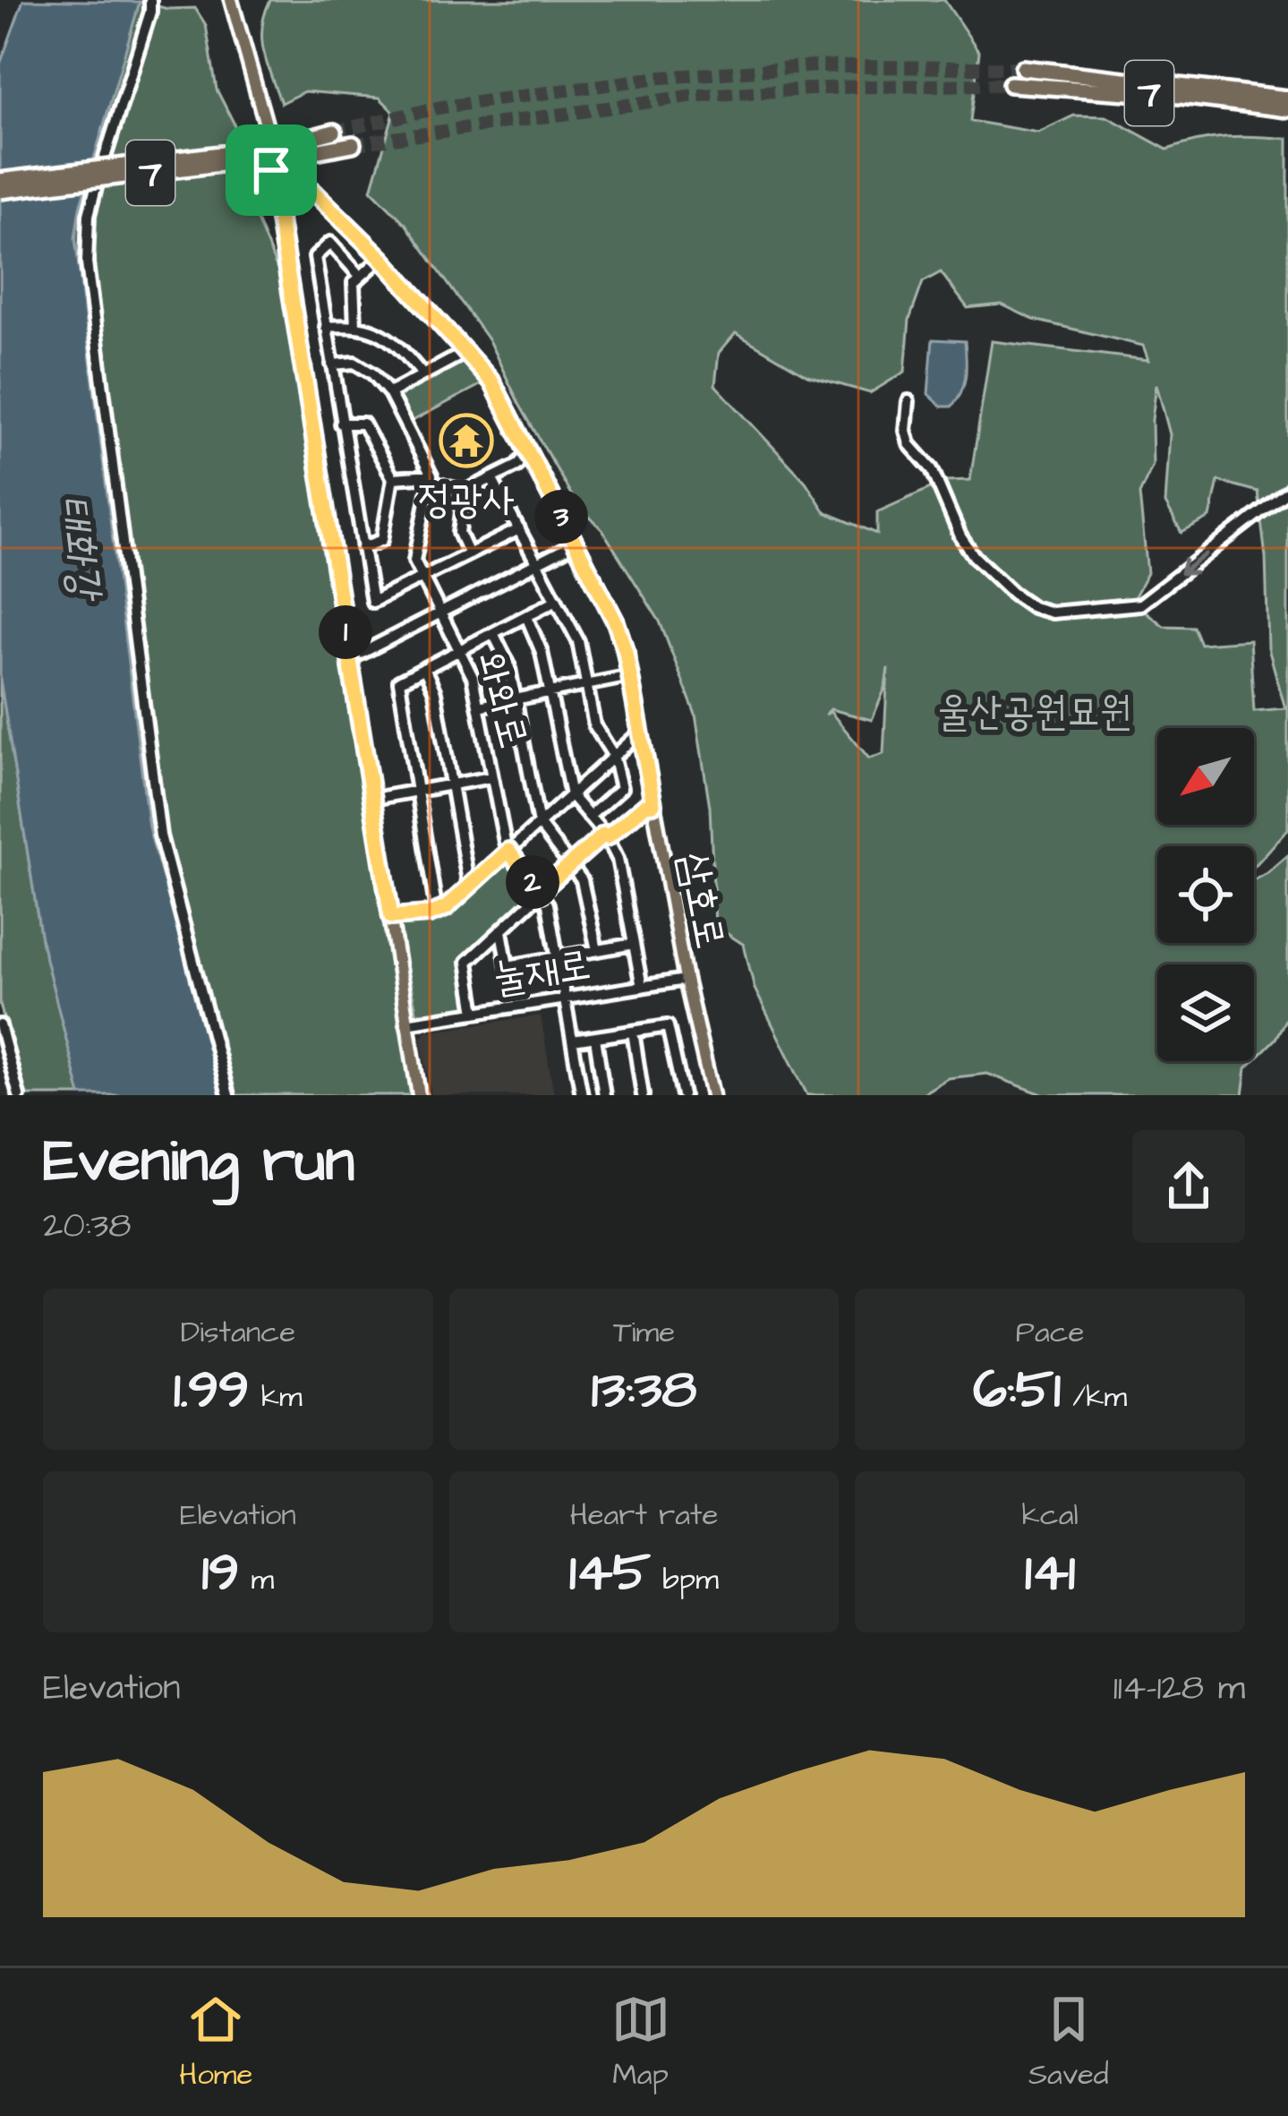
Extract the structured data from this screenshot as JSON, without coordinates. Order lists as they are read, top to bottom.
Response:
{
  "streets": {
    "highway": ["7"],
    "main road": ["삼호로"],
    "street": ["와와로", "눌재로"]
  },
  "crossings": [
    ["와와로", "눌재로"],
    ["삼호로", "눌재로"]
  ],
  "water": ["태화강"],
  "parks": ["울산공원묘원"],
  "places": {
    "temple": ["정광사"]
  },
  "north": "bottom left",
  "page": {
    "pins": ["3", "1", "2"],
    "heading": ["Evening run", "20:38"],
    "stats": [
      ["Distance", "1.99 km"],
      ["Time", "13:38"],
      ["Pace", "6:51 /km"],
      ["Elevation", "19 m"],
      ["Heart rate", "145 bpm"],
      ["kcal", "141"]
    ],
    "chart": ["Elevation", "114–128 m"],
    "tabs": ["Home", "Map", "Saved"]
  }
}
